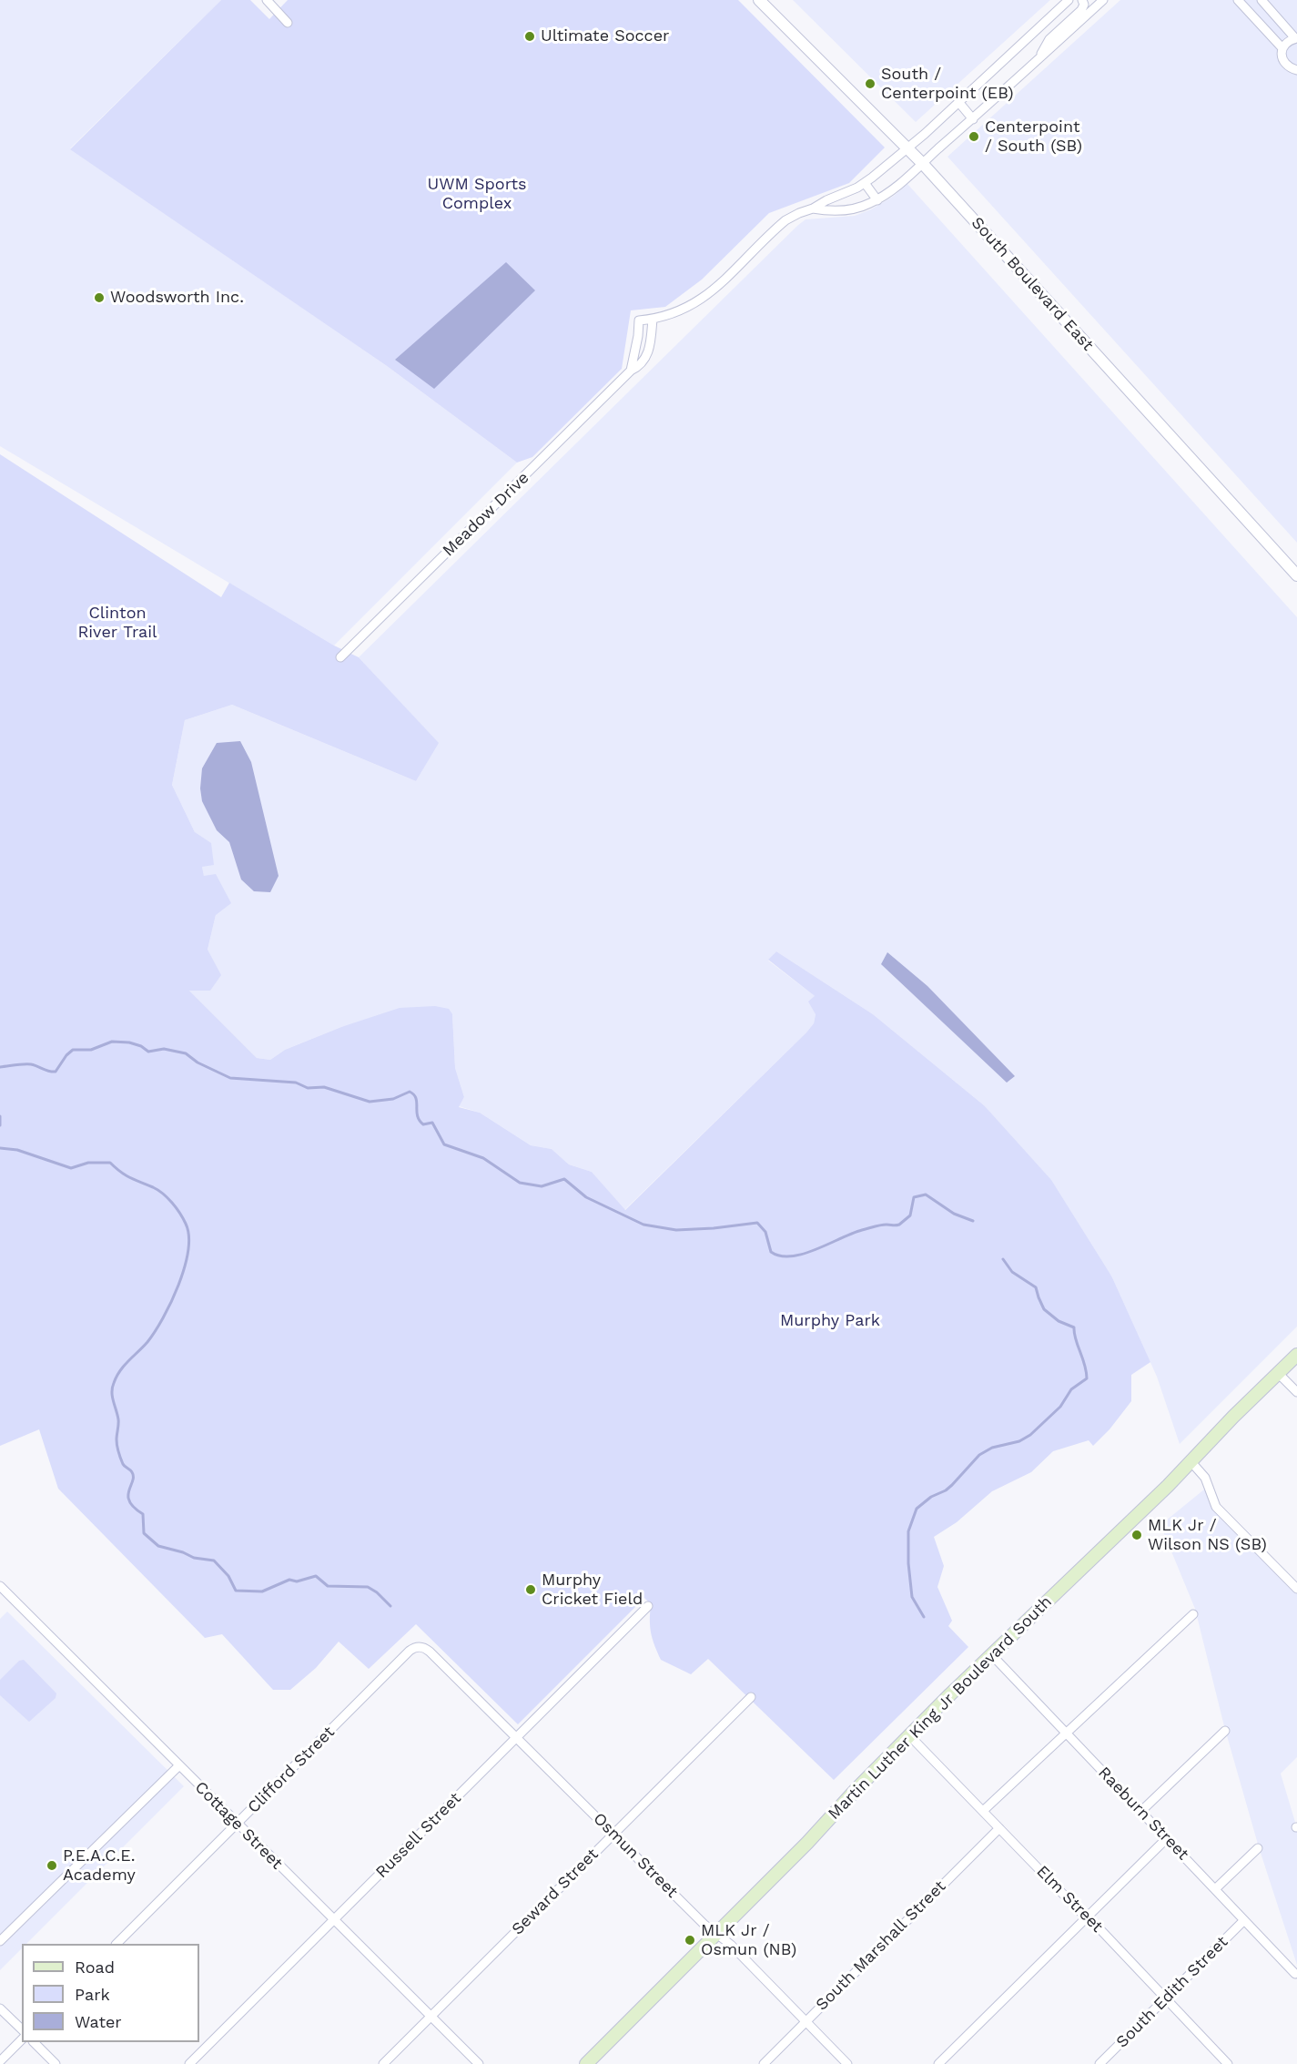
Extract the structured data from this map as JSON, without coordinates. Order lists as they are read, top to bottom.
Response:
{
  "streets": {
    "main road": ["Martin Luther King Jr Boulevard South"],
    "street": [
      "South Boulevard East",
      "Meadow Drive",
      "Clifford Street",
      "Raeburn Street",
      "Cottage Street",
      "Russell Street",
      "Osmun Street",
      "Seward Street",
      "Elm Street",
      "South Marshall Street",
      "South Edith Street"
    ]
  },
  "crossings": [
    ["Martin Luther King Jr Boulevard South", "Raeburn Street"],
    ["Martin Luther King Jr Boulevard South", "Osmun Street"],
    ["Martin Luther King Jr Boulevard South", "Elm Street"],
    ["Clifford Street", "Cottage Street"],
    ["Clifford Street", "Osmun Street"],
    ["Raeburn Street", "South Edith Street"],
    ["Cottage Street", "Russell Street"],
    ["Cottage Street", "Seward Street"],
    ["Russell Street", "Osmun Street"],
    ["Osmun Street", "Seward Street"],
    ["Osmun Street", "South Marshall Street"],
    ["Elm Street", "South Marshall Street"],
    ["Elm Street", "South Edith Street"]
  ],
  "parks": ["UWM Sports Complex", "Clinton River Trail", "Murphy Park"],
  "places": [
    "Ultimate Soccer",
    "South / Centerpoint (EB)",
    "Centerpoint / South (SB)",
    "Woodsworth Inc.",
    "MLK Jr / Wilson NS (SB)",
    "Murphy Cricket Field",
    "P.E.A.C.E. Academy",
    "MLK Jr / Osmun (NB)"
  ],
  "legend": ["Road", "Park", "Water"]
}
